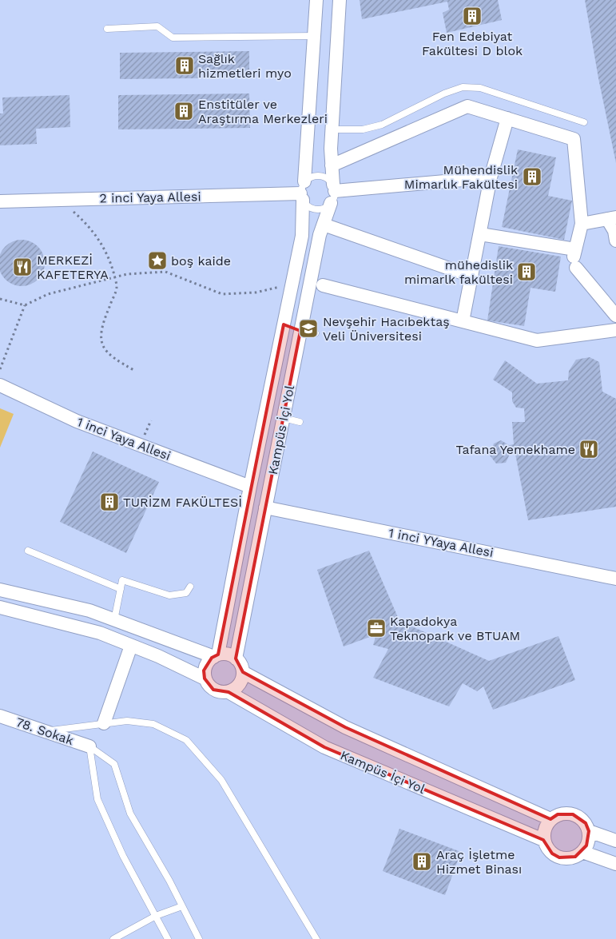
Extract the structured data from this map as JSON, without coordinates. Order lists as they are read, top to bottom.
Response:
{
  "streets": {
    "street": [
      "2 inci Yaya Allesi",
      "Kampüs İçi Yol",
      "1 inci Yaya Allesi",
      "1 inci YYaya Allesi",
      "78. Sokak"
    ]
  },
  "crossings": [
    ["2 inci Yaya Allesi", "Kampüs İçi Yol"],
    ["Kampüs İçi Yol", "1 inci Yaya Allesi"],
    ["Kampüs İçi Yol", "1 inci YYaya Allesi"]
  ],
  "places": {
    "building": [
      "Fen Edebiyat Fakültesi D blok",
      "Sağlık hizmetleri myo",
      "Enstitüler ve Araştırma Merkezleri",
      "Mühendislik Mimarlık Fakültesi",
      "mühedislik mimarlk fakültesi",
      "TURİZM FAKÜLTESİ",
      "Araç İşletme Hizmet Binası"
    ],
    "place": ["boş kaide"],
    "restaurant": ["MERKEZİ KAFETERYA", "Tafana Yemekhame"],
    "school or university": ["Nevşehir Hacıbektaş Veli Üniversitesi"],
    "office": ["Kapadokya Teknopark ve BTUAM"]
  }
}
